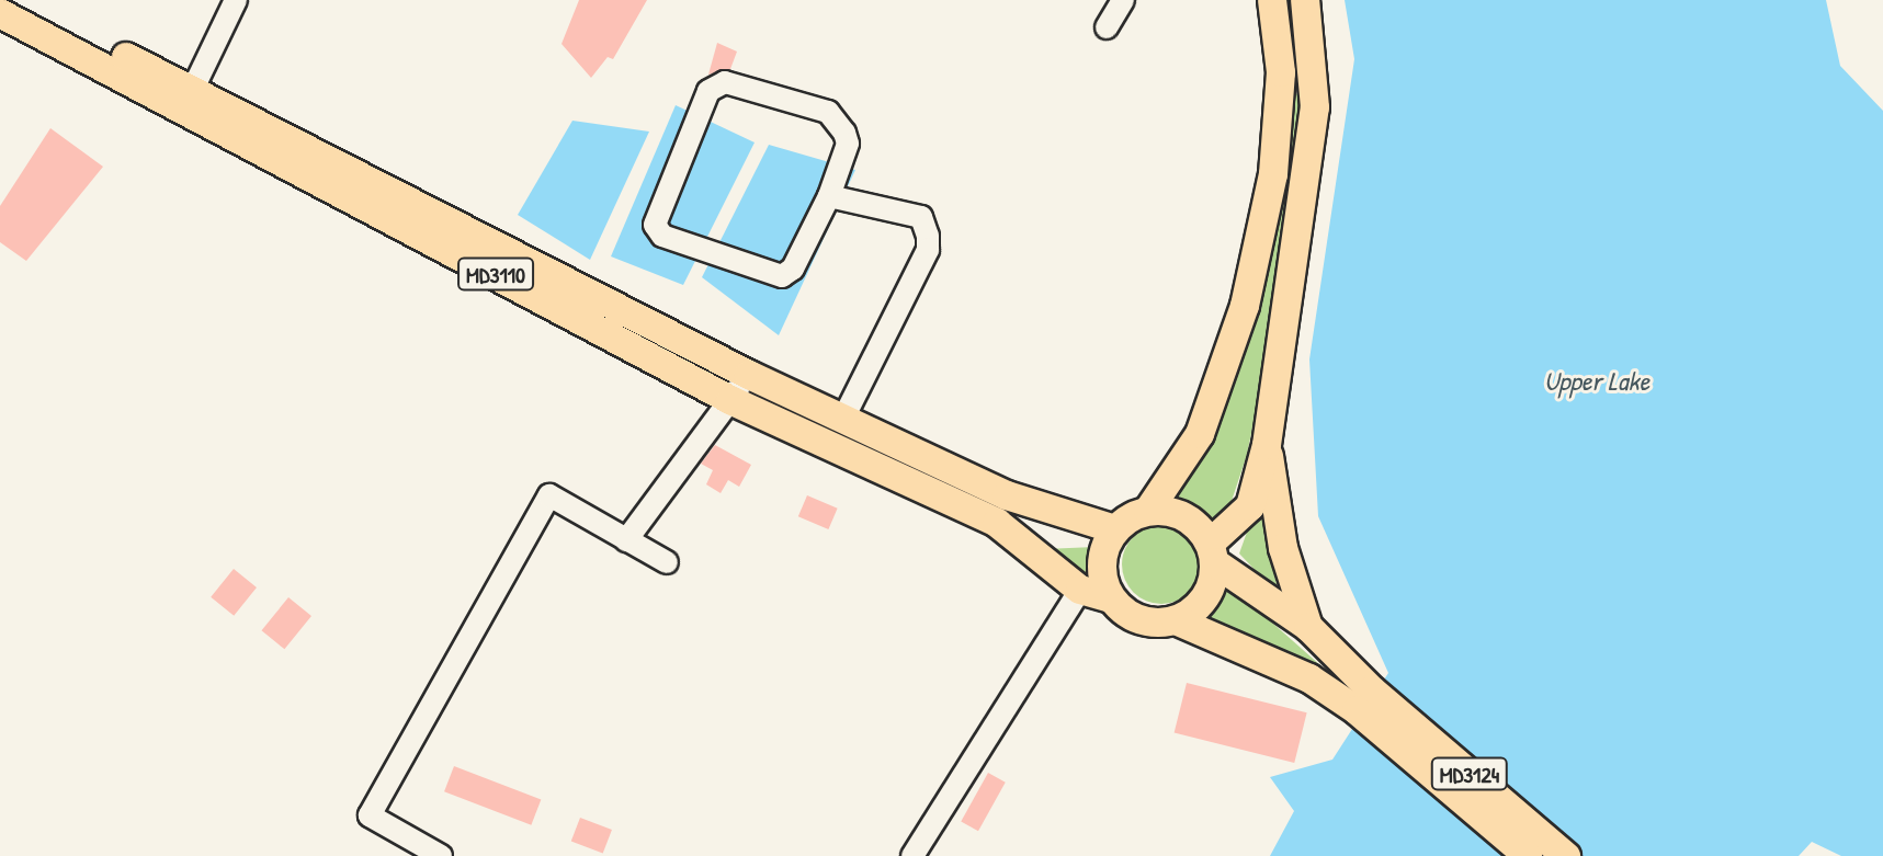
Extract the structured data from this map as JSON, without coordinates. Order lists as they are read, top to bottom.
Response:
{
  "streets": {
    "main road": ["MD3110", "MD3124"]
  },
  "water": ["Upper Lake"]
}
